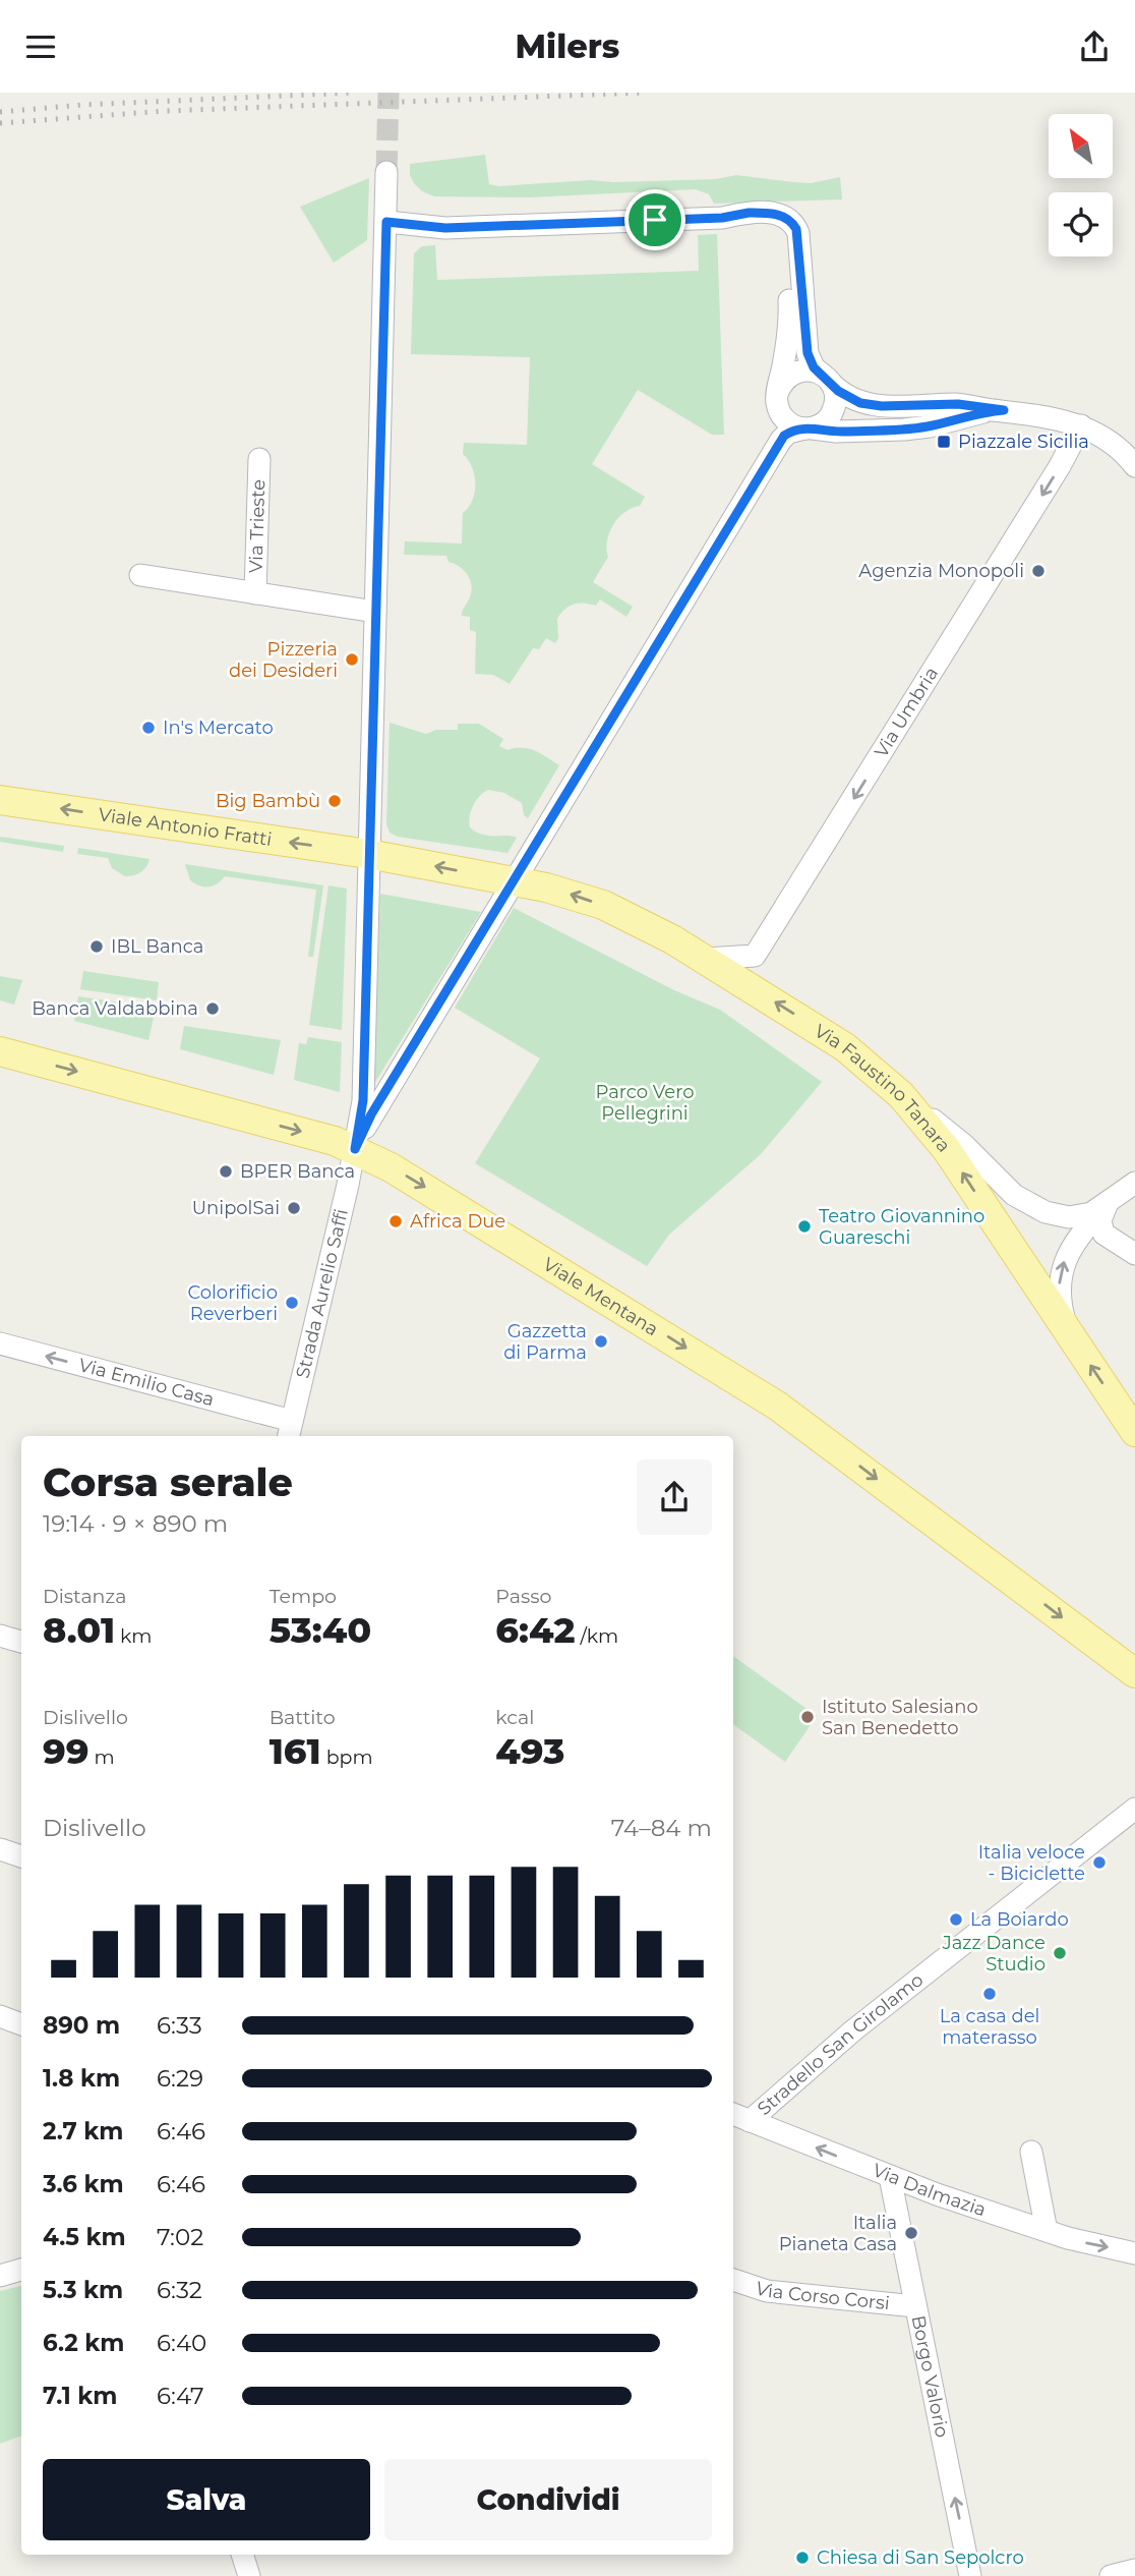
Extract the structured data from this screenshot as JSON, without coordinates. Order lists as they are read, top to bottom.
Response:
{
  "streets": {
    "main road": ["Viale Antonio Fratti", "Via Faustino Tanara", "Viale Mentana"],
    "street": [
      "Via Trieste",
      "Via Umbria",
      "Strada Aurelio Saffi",
      "Via Emilio Casa",
      "Stradello San Girolamo",
      "Via Dalmazia",
      "Via Corso Corsi",
      "Borgo Valorio"
    ]
  },
  "crossings": [
    ["Via Umbria", "Via Faustino Tanara"],
    ["Viale Antonio Fratti", "Via Faustino Tanara"],
    ["Strada Aurelio Saffi", "Viale Mentana"],
    ["Strada Aurelio Saffi", "Via Emilio Casa"],
    ["Stradello San Girolamo", "Via Dalmazia"],
    ["Via Dalmazia", "Borgo Valorio"],
    ["Via Corso Corsi", "Borgo Valorio"]
  ],
  "one_way": [
    "Via Umbria",
    "Viale Antonio Fratti",
    "Via Faustino Tanara",
    "Viale Mentana",
    "Via Emilio Casa",
    "Borgo Valorio"
  ],
  "parks": ["Parco Vero Pellegrini"],
  "places": {
    "transit": ["Piazzale Sicilia"],
    "other": [
      "Agenzia Monopoli",
      "Pizzeria dei Desideri",
      "In's Mercato",
      "Big Bambù",
      "IBL Banca",
      "Banca Valdabbina",
      "BPER Banca",
      "UnipolSai",
      "Africa Due",
      "Teatro Giovannino Guareschi",
      "Colorificio Reverberi",
      "Gazzetta di Parma",
      "Istituto Salesiano San Benedetto",
      "Italia veloce - Biciclette",
      "La Boiardo",
      "Jazz Dance Studio",
      "La casa del materasso",
      "Italia Pianeta Casa",
      "Chiesa di San Sepolcro"
    ]
  },
  "north": "top left",
  "page": {
    "header": "Milers",
    "heading": ["Corsa serale", "19:14 · 9 × 890 m"],
    "stats": [
      ["Distanza", "8.01 km"],
      ["Tempo", "53:40"],
      ["Passo", "6:42 /km"],
      ["Dislivello", "99 m"],
      ["Battito", "161 bpm"],
      ["kcal", "493"]
    ],
    "chart": ["Dislivello", "74–84 m"],
    "list": [
      {
        "name": "890 m",
        "note": "6:33"
      },
      {
        "name": "1.8 km",
        "note": "6:29"
      },
      {
        "name": "2.7 km",
        "note": "6:46"
      },
      {
        "name": "3.6 km",
        "note": "6:46"
      },
      {
        "name": "4.5 km",
        "note": "7:02"
      },
      {
        "name": "5.3 km",
        "note": "6:32"
      },
      {
        "name": "6.2 km",
        "note": "6:40"
      },
      {
        "name": "7.1 km",
        "note": "6:47"
      }
    ],
    "buttons": ["Salva", "Condividi"]
  }
}
